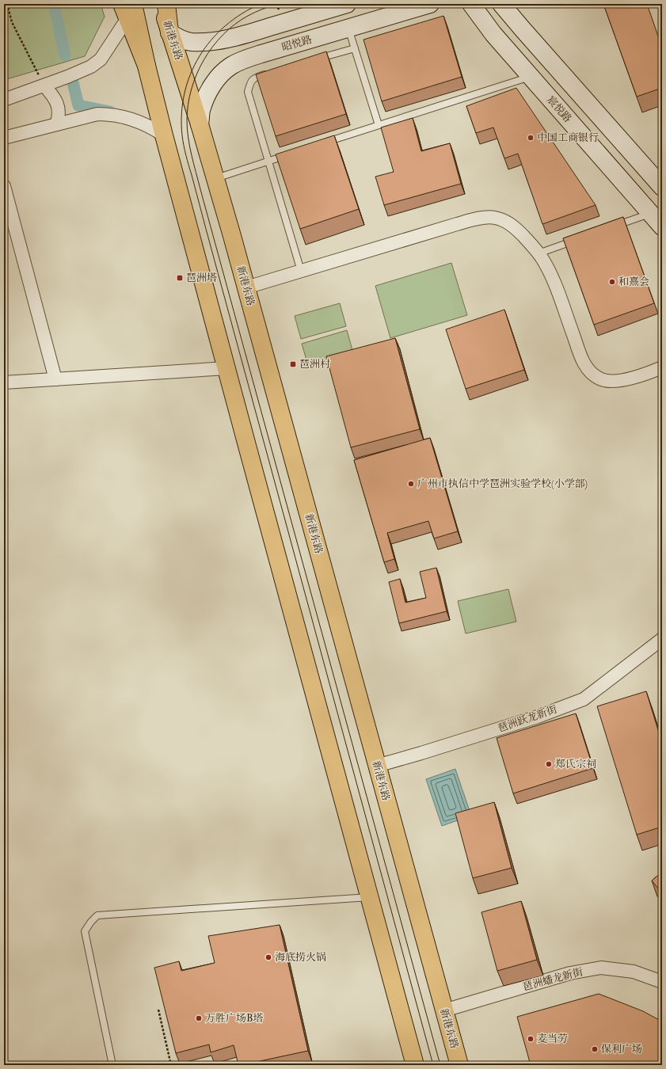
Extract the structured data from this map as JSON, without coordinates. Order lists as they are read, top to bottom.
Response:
{
  "streets": {
    "main road": ["新港东路"],
    "street": [
      "昭悦路",
      "宸悦路",
      "琶洲跃龙新街",
      "琶洲蟠龙新街"
    ]
  },
  "crossings": [
    ["新港东路", "昭悦路"],
    ["新港东路", "琶洲跃龙新街"],
    ["新港东路", "琶洲蟠龙新街"]
  ],
  "places": {
    "other": [
      "中国工商银行",
      "和熹会",
      "广州市执信中学琶洲实验学校(小学部)",
      "郑氏宗祠",
      "海底捞火锅",
      "万胜广场B塔",
      "麦当劳",
      "保利广场"
    ],
    "transit": ["琶洲塔", "琶洲村"]
  }
}
